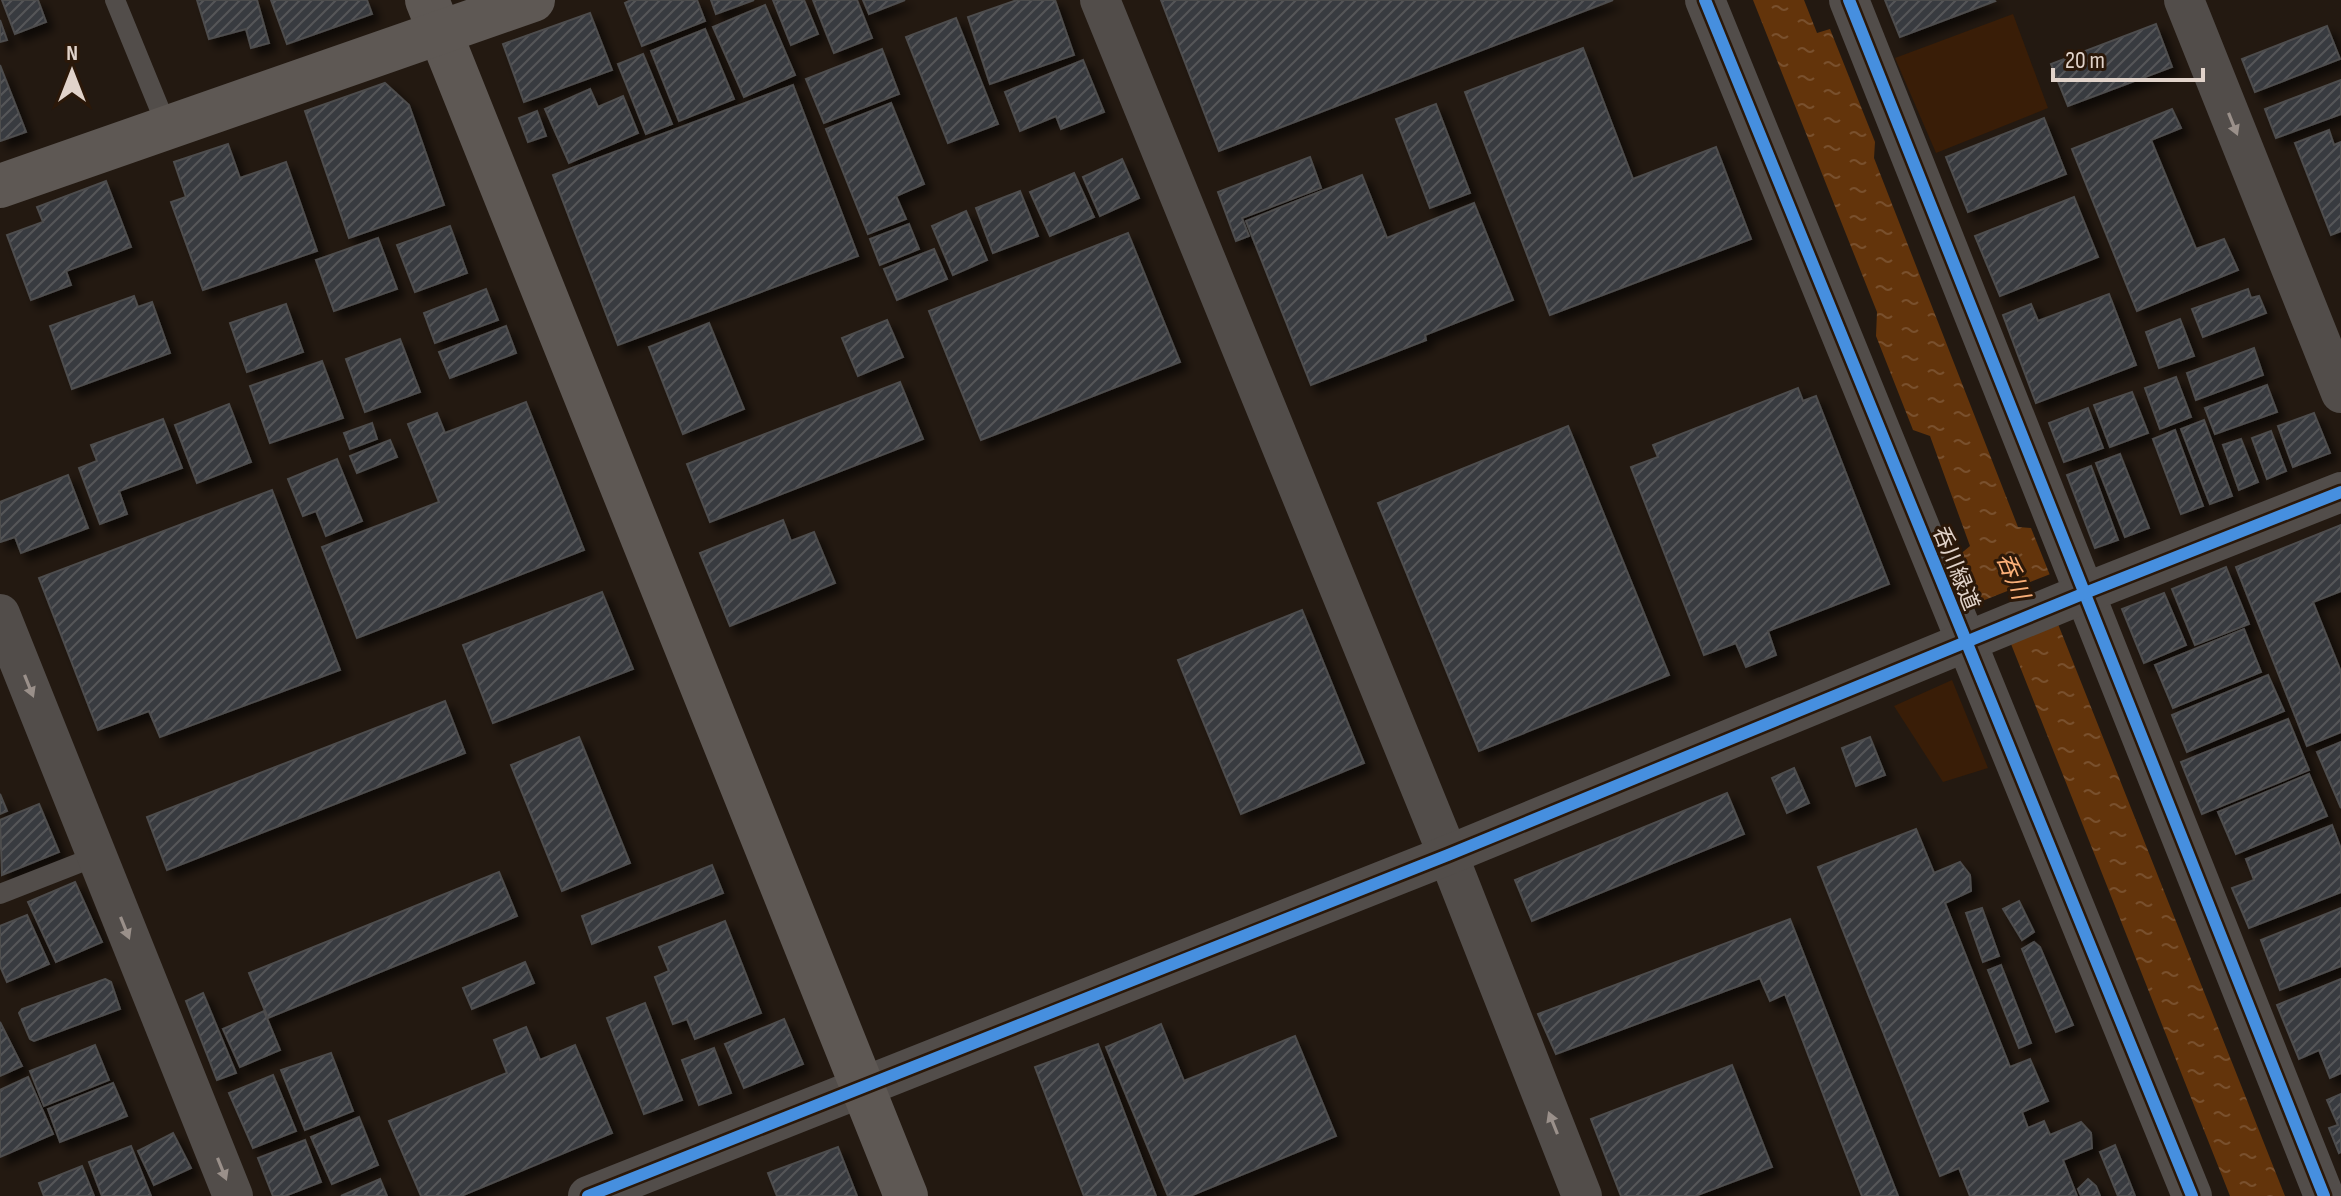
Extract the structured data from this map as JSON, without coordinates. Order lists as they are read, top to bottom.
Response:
{
  "streets": {
    "street": ["呑川緑道"]
  },
  "water": ["呑川"],
  "scale_bar": "20 m",
  "north": "top"
}
